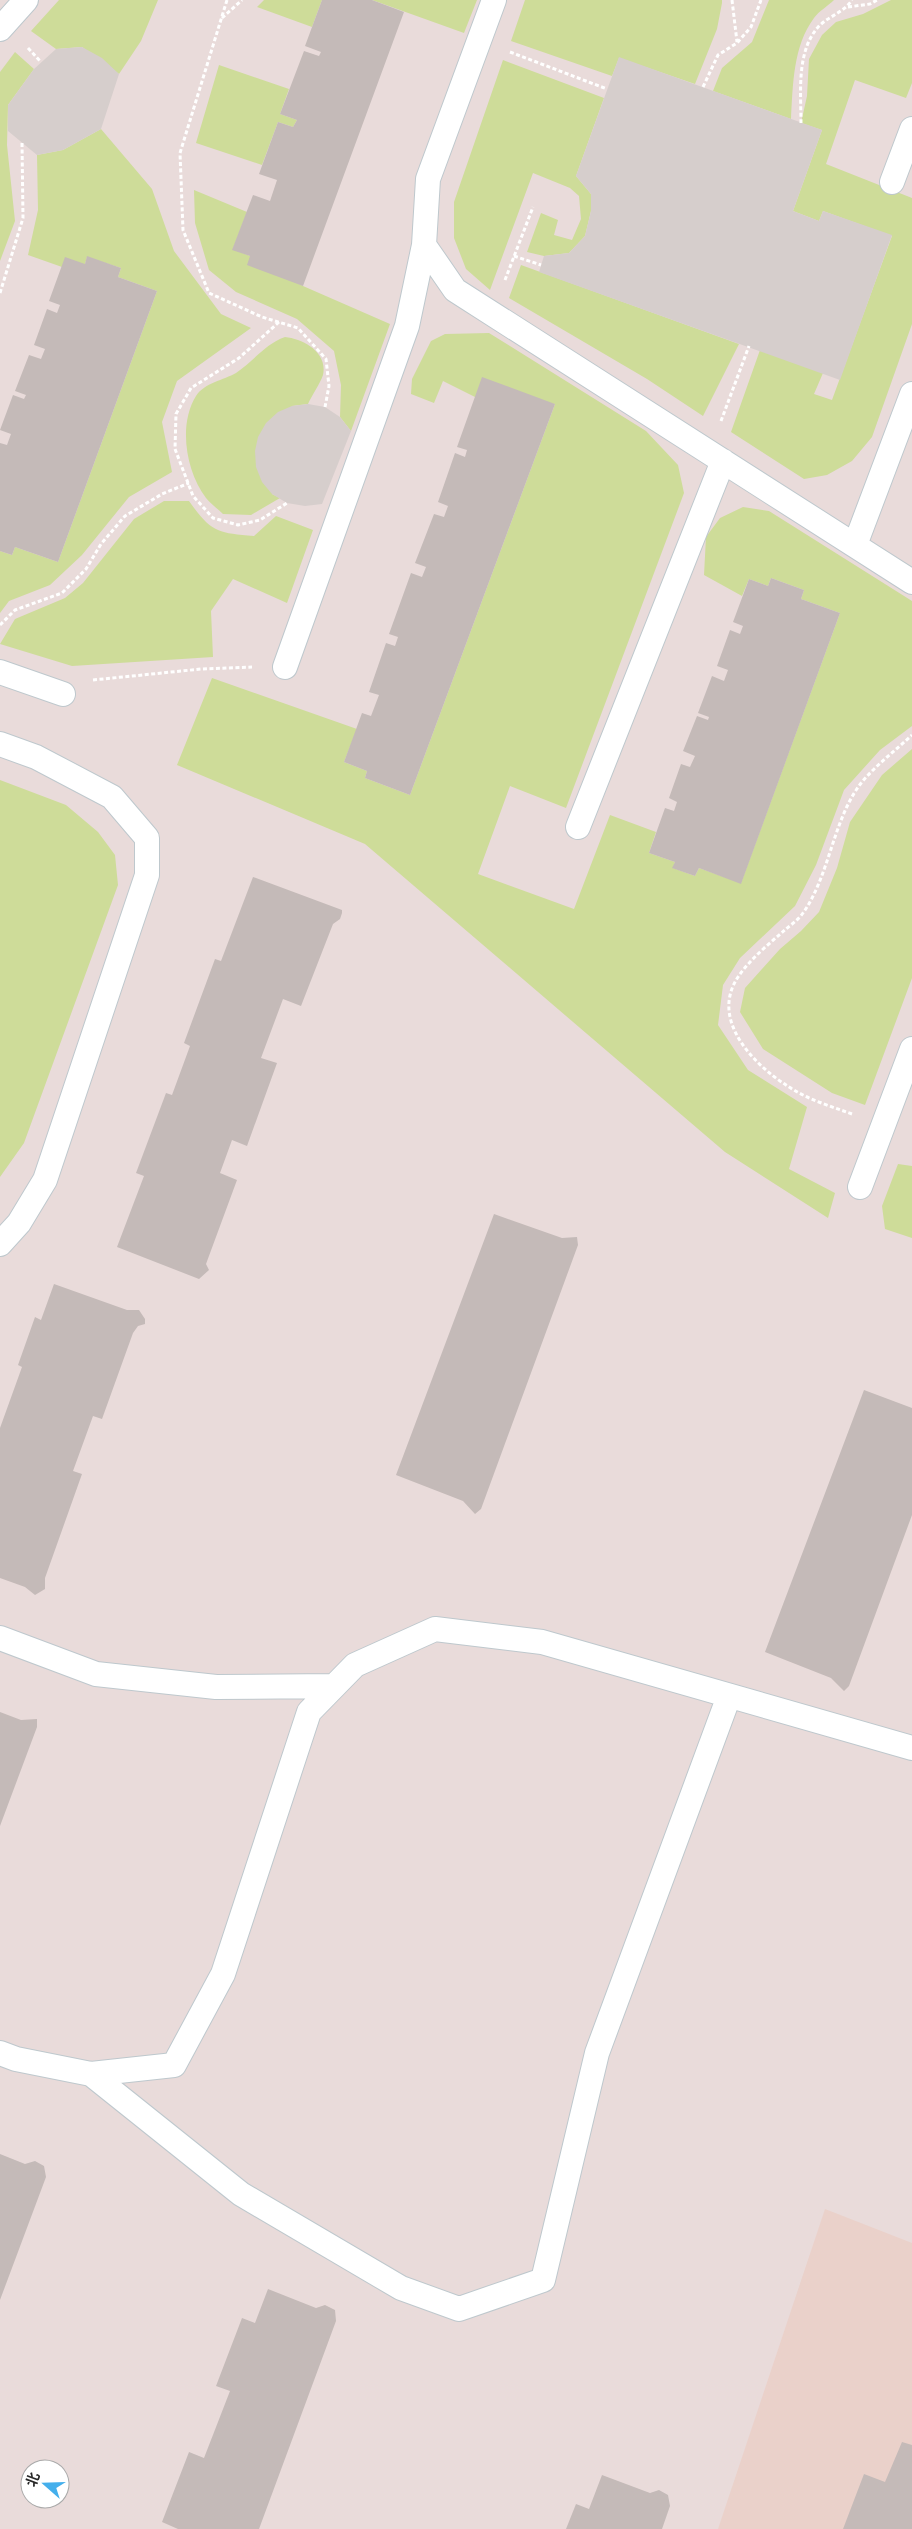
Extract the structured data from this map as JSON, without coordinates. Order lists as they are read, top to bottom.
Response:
{
  "north": "left"
}
